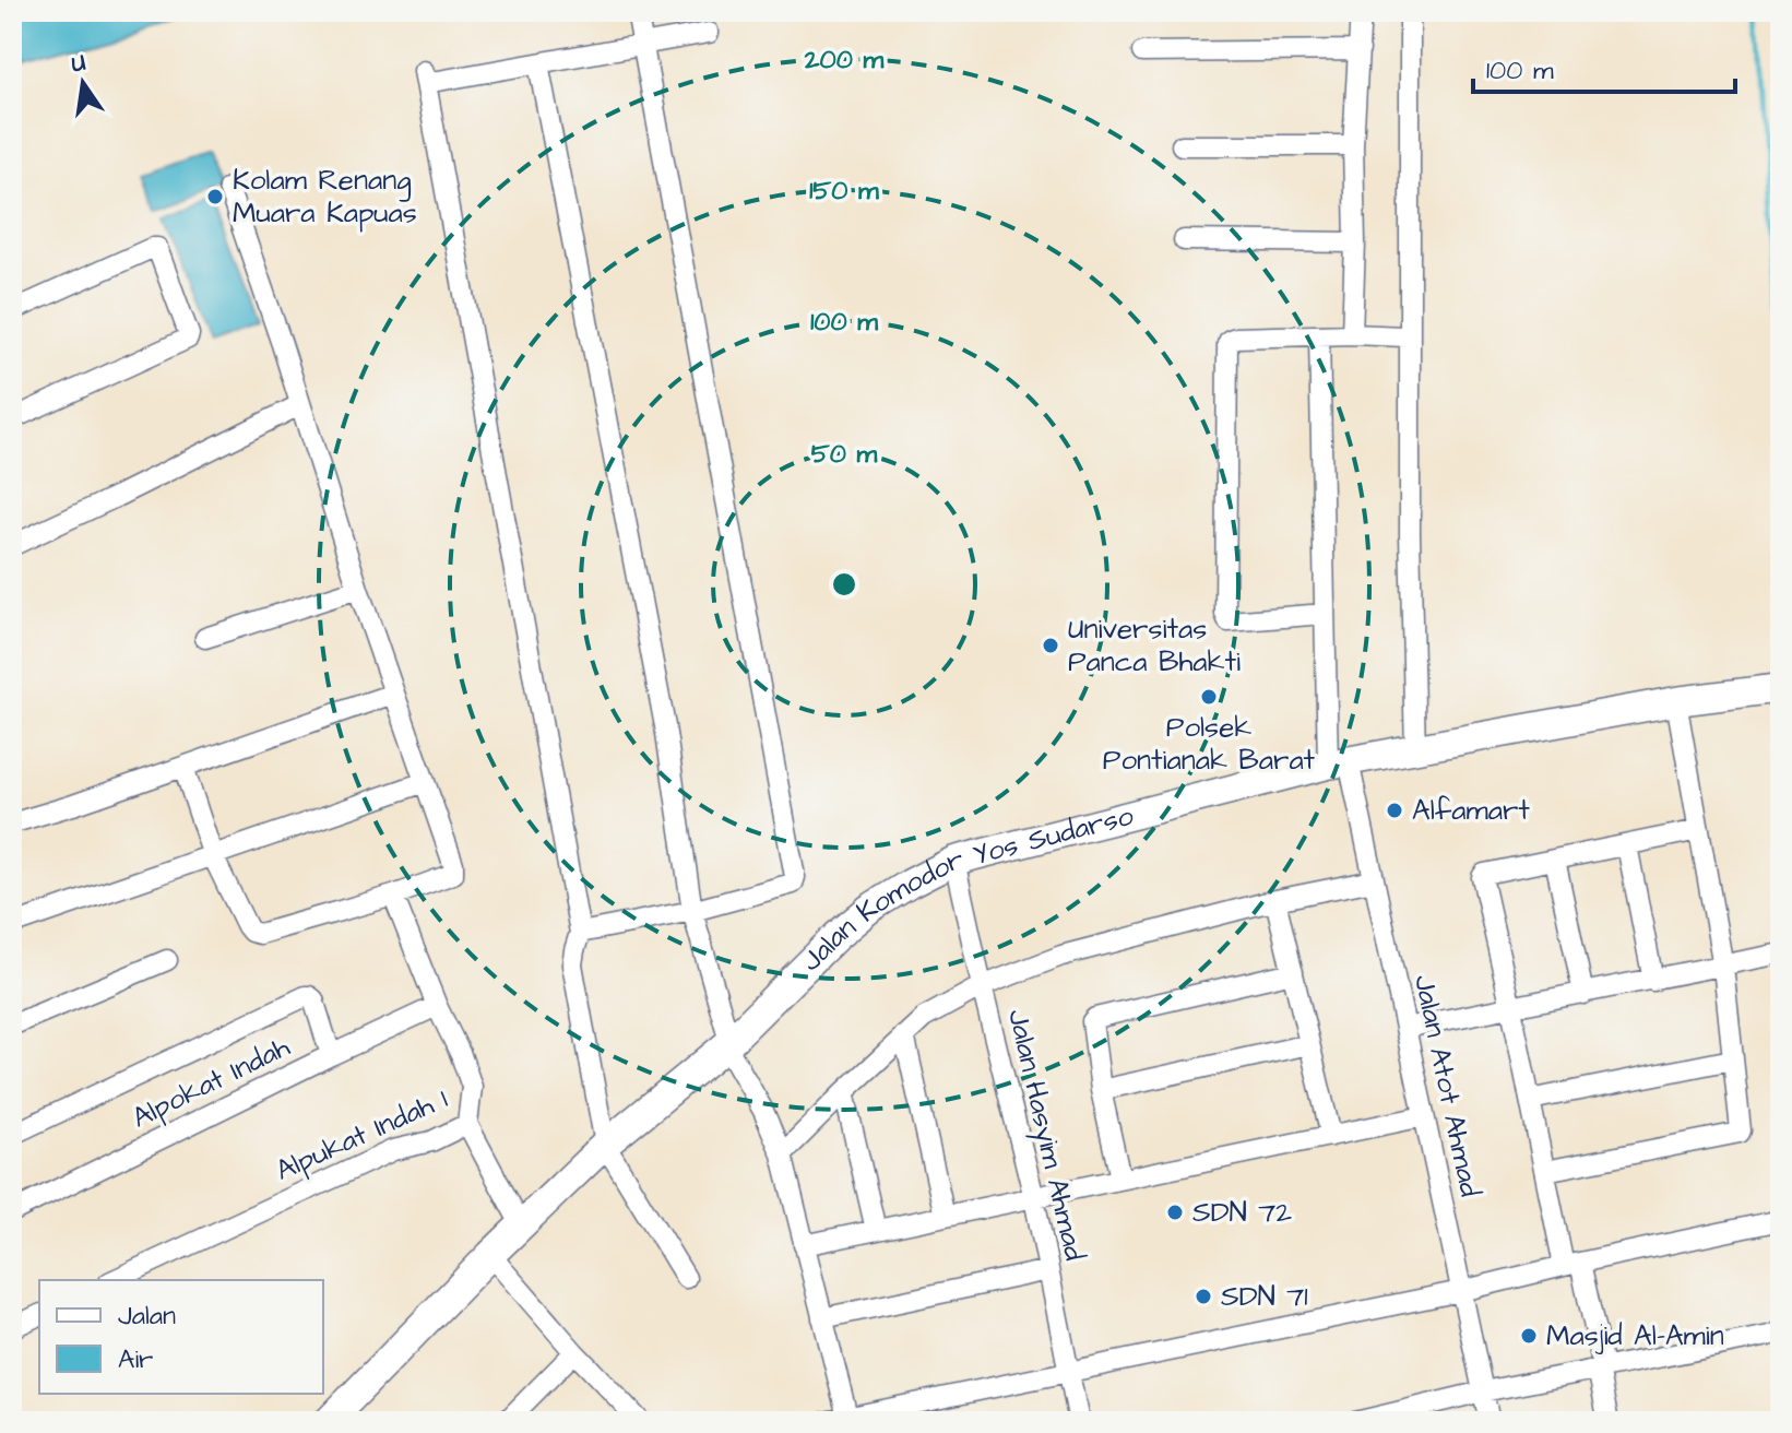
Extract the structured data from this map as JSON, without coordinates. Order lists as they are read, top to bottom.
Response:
{
  "streets": {
    "street": [
      "Jalan Komodor Yos Sudarso",
      "Alpokat Indah",
      "Jalan Atot Ahmad",
      "Alpukat Indah 1",
      "Jalan Hasyim Ahmad"
    ]
  },
  "crossings": [
    ["Jalan Komodor Yos Sudarso", "Jalan Atot Ahmad"],
    ["Jalan Komodor Yos Sudarso", "Jalan Hasyim Ahmad"],
    ["Alpokat Indah", "Alpukat Indah 1"]
  ],
  "places": [
    "Kolam Renang Muara Kapuas",
    "Universitas Panca Bhakti",
    "Polsek Pontianak Barat",
    "Alfamart",
    "SDN 72",
    "SDN 71",
    "Masjid Al-Amin"
  ],
  "legend": ["Jalan", "Air"],
  "scale_bar": "100 m",
  "north": "top",
  "rings": [
    "200 m",
    "150 m",
    "100 m",
    "50 m"
  ]
}
